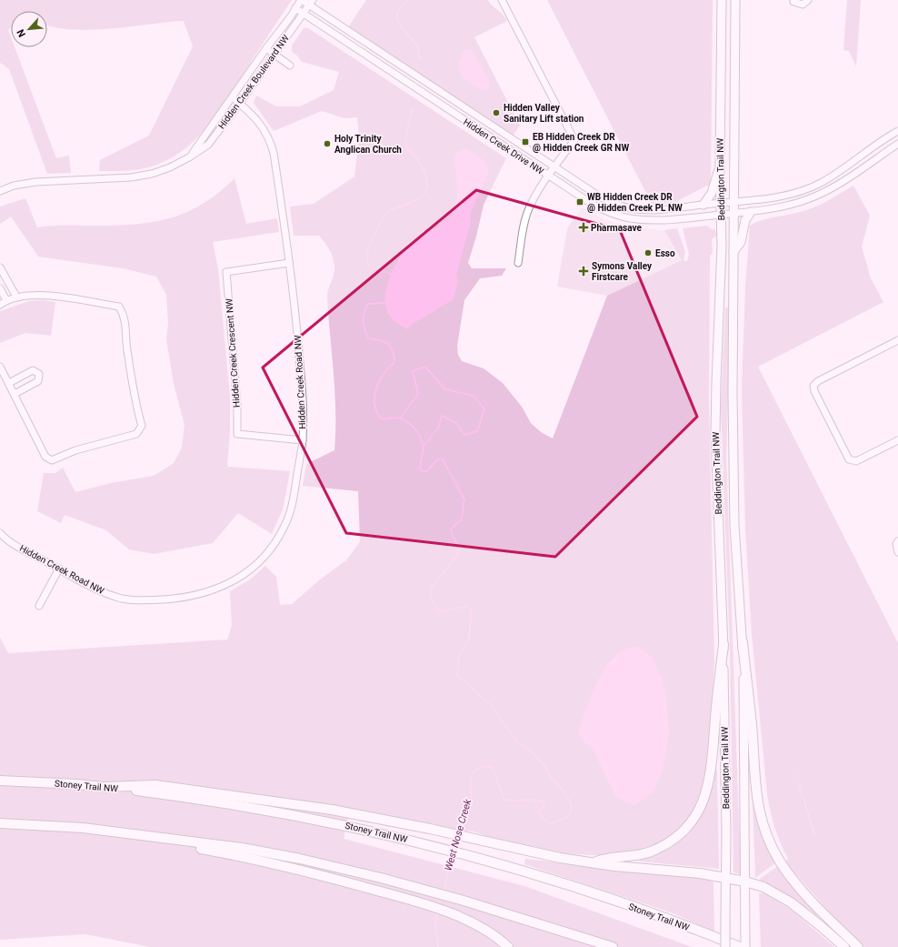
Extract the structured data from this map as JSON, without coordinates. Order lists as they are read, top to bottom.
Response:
{
  "streets": {
    "highway": ["Stoney Trail NW"],
    "main road": ["Beddington Trail NW"],
    "street": [
      "Hidden Creek Boulevard NW",
      "Hidden Creek Drive NW",
      "Hidden Creek Crescent NW",
      "Hidden Creek Road NW"
    ]
  },
  "crossings": [
    ["Hidden Creek Boulevard NW", "Hidden Creek Drive NW"],
    ["Hidden Creek Boulevard NW", "Hidden Creek Road NW"],
    ["Hidden Creek Drive NW", "Beddington Trail NW"],
    ["Hidden Creek Crescent NW", "Hidden Creek Road NW"]
  ],
  "water": ["West Nose Creek"],
  "places": {
    "other": ["Hidden Valley Sanitary Lift station", "Holy Trinity Anglican Church", "Esso"],
    "transit": ["EB Hidden Creek DR @ Hidden Creek GR NW", "WB Hidden Creek DR @ Hidden Creek PL NW"],
    "health": ["Pharmasave", "Symons Valley Firstcare"]
  },
  "north": "bottom left"
}
